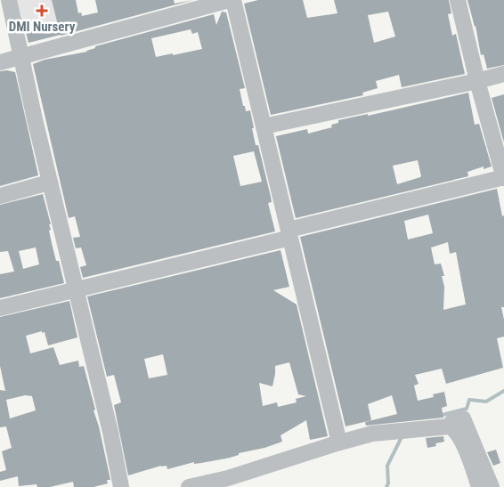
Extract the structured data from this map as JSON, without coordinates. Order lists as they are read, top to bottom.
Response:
{
  "places": {
    "health": ["DMI Nursery"]
  }
}
